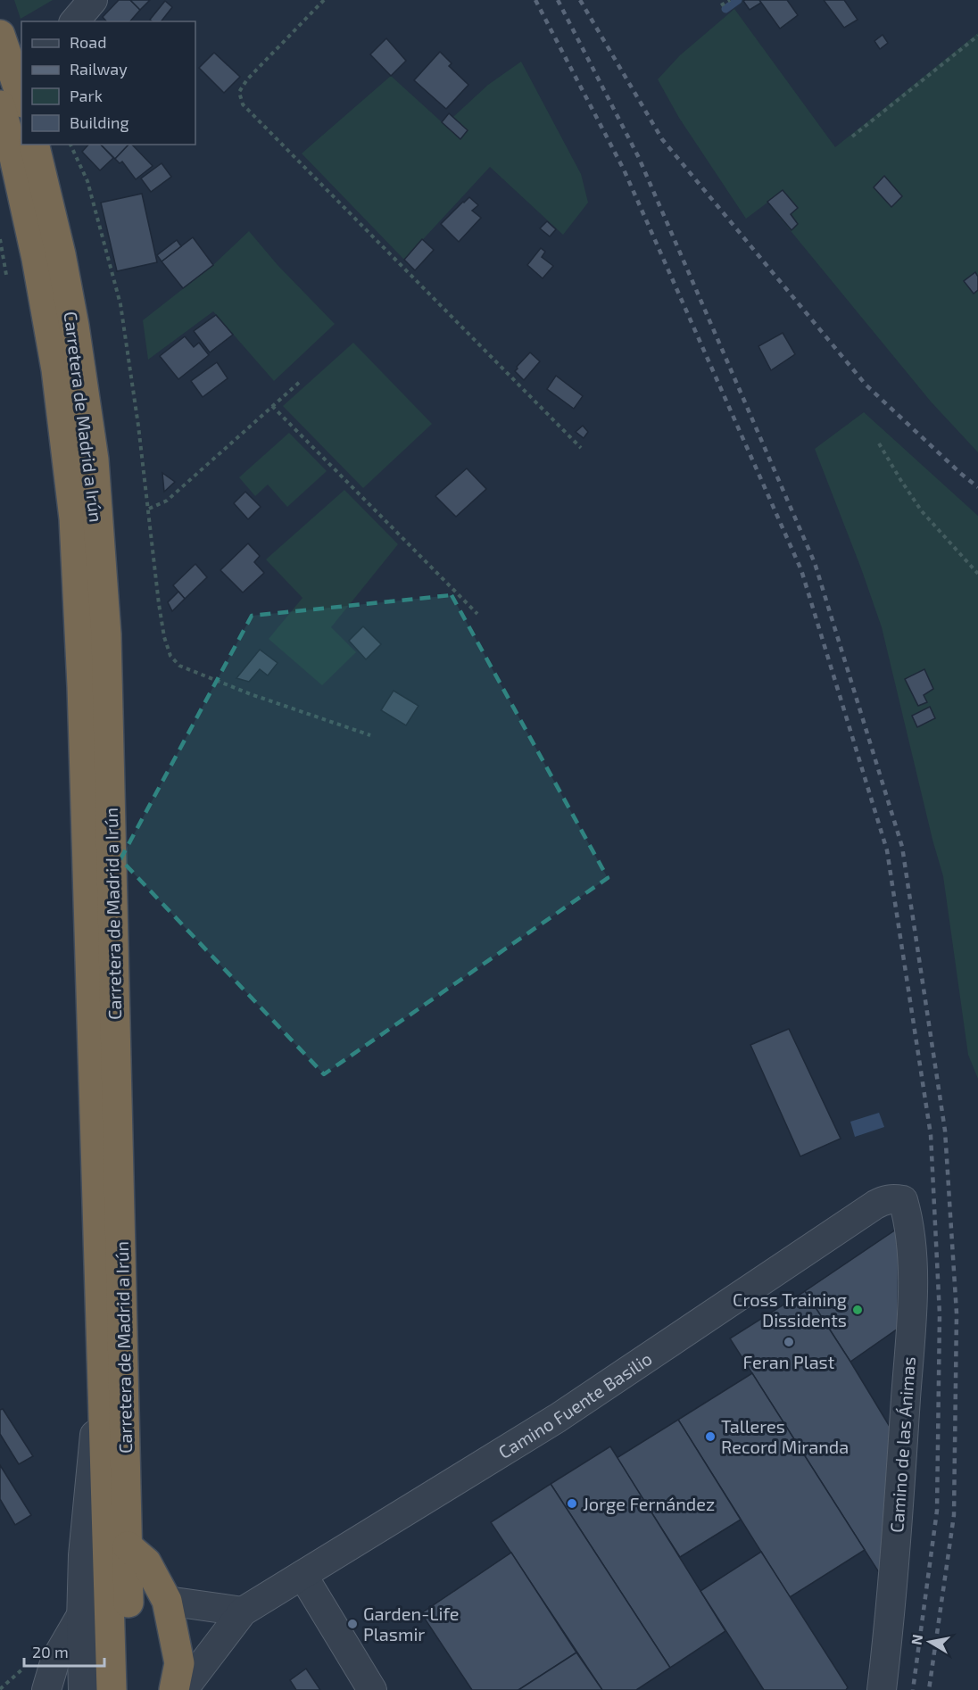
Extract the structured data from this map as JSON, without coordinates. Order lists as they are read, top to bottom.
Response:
{
  "streets": {
    "highway": ["Carretera de Madrid a Irún"],
    "street": ["Camino Fuente Basilio", "Camino de las Ánimas"]
  },
  "crossings": [
    ["Camino Fuente Basilio", "Camino de las Ánimas"]
  ],
  "places": [
    "Cross Training Dissidents",
    "Feran Plast",
    "Talleres Record Miranda",
    "Jorge Fernández",
    "Garden-Life Plasmir"
  ],
  "legend": [
    "Road",
    "Railway",
    "Park",
    "Building"
  ],
  "scale_bar": "20 m",
  "north": "left"
}
